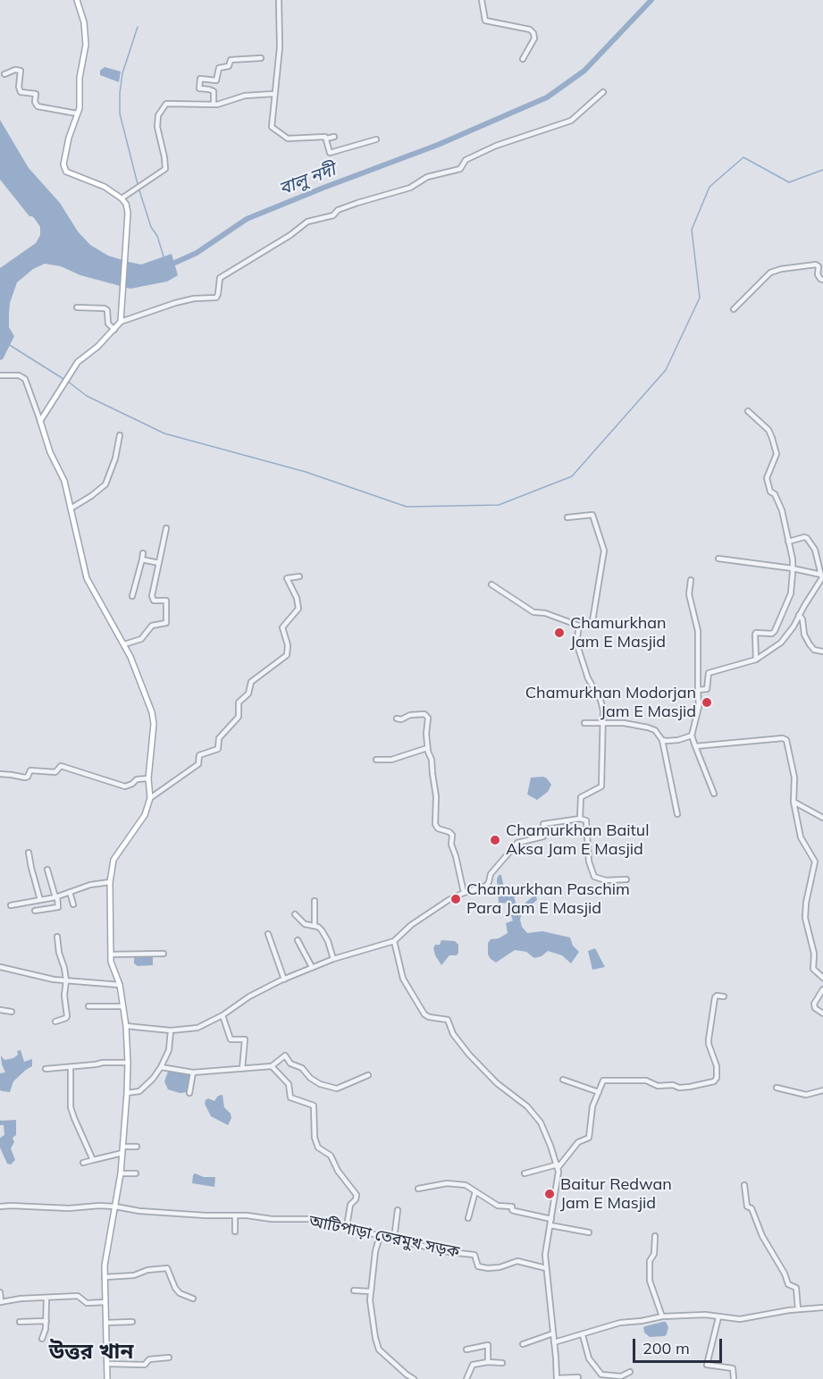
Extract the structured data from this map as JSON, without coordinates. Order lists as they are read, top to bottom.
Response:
{
  "streets": {
    "street": ["আটিপাড়া তেরমুখ সড়ক"]
  },
  "districts": ["উত্তর খান"],
  "water": ["বালু নদী"],
  "places": [
    "Chamurkhan Jam E Masjid",
    "Chamurkhan Modorjan Jam E Masjid",
    "Chamurkhan Baitul Aksa Jam E Masjid",
    "Chamurkhan Paschim Para Jam E Masjid",
    "Baitur Redwan Jam E Masjid"
  ],
  "scale_bar": "200 m"
}
